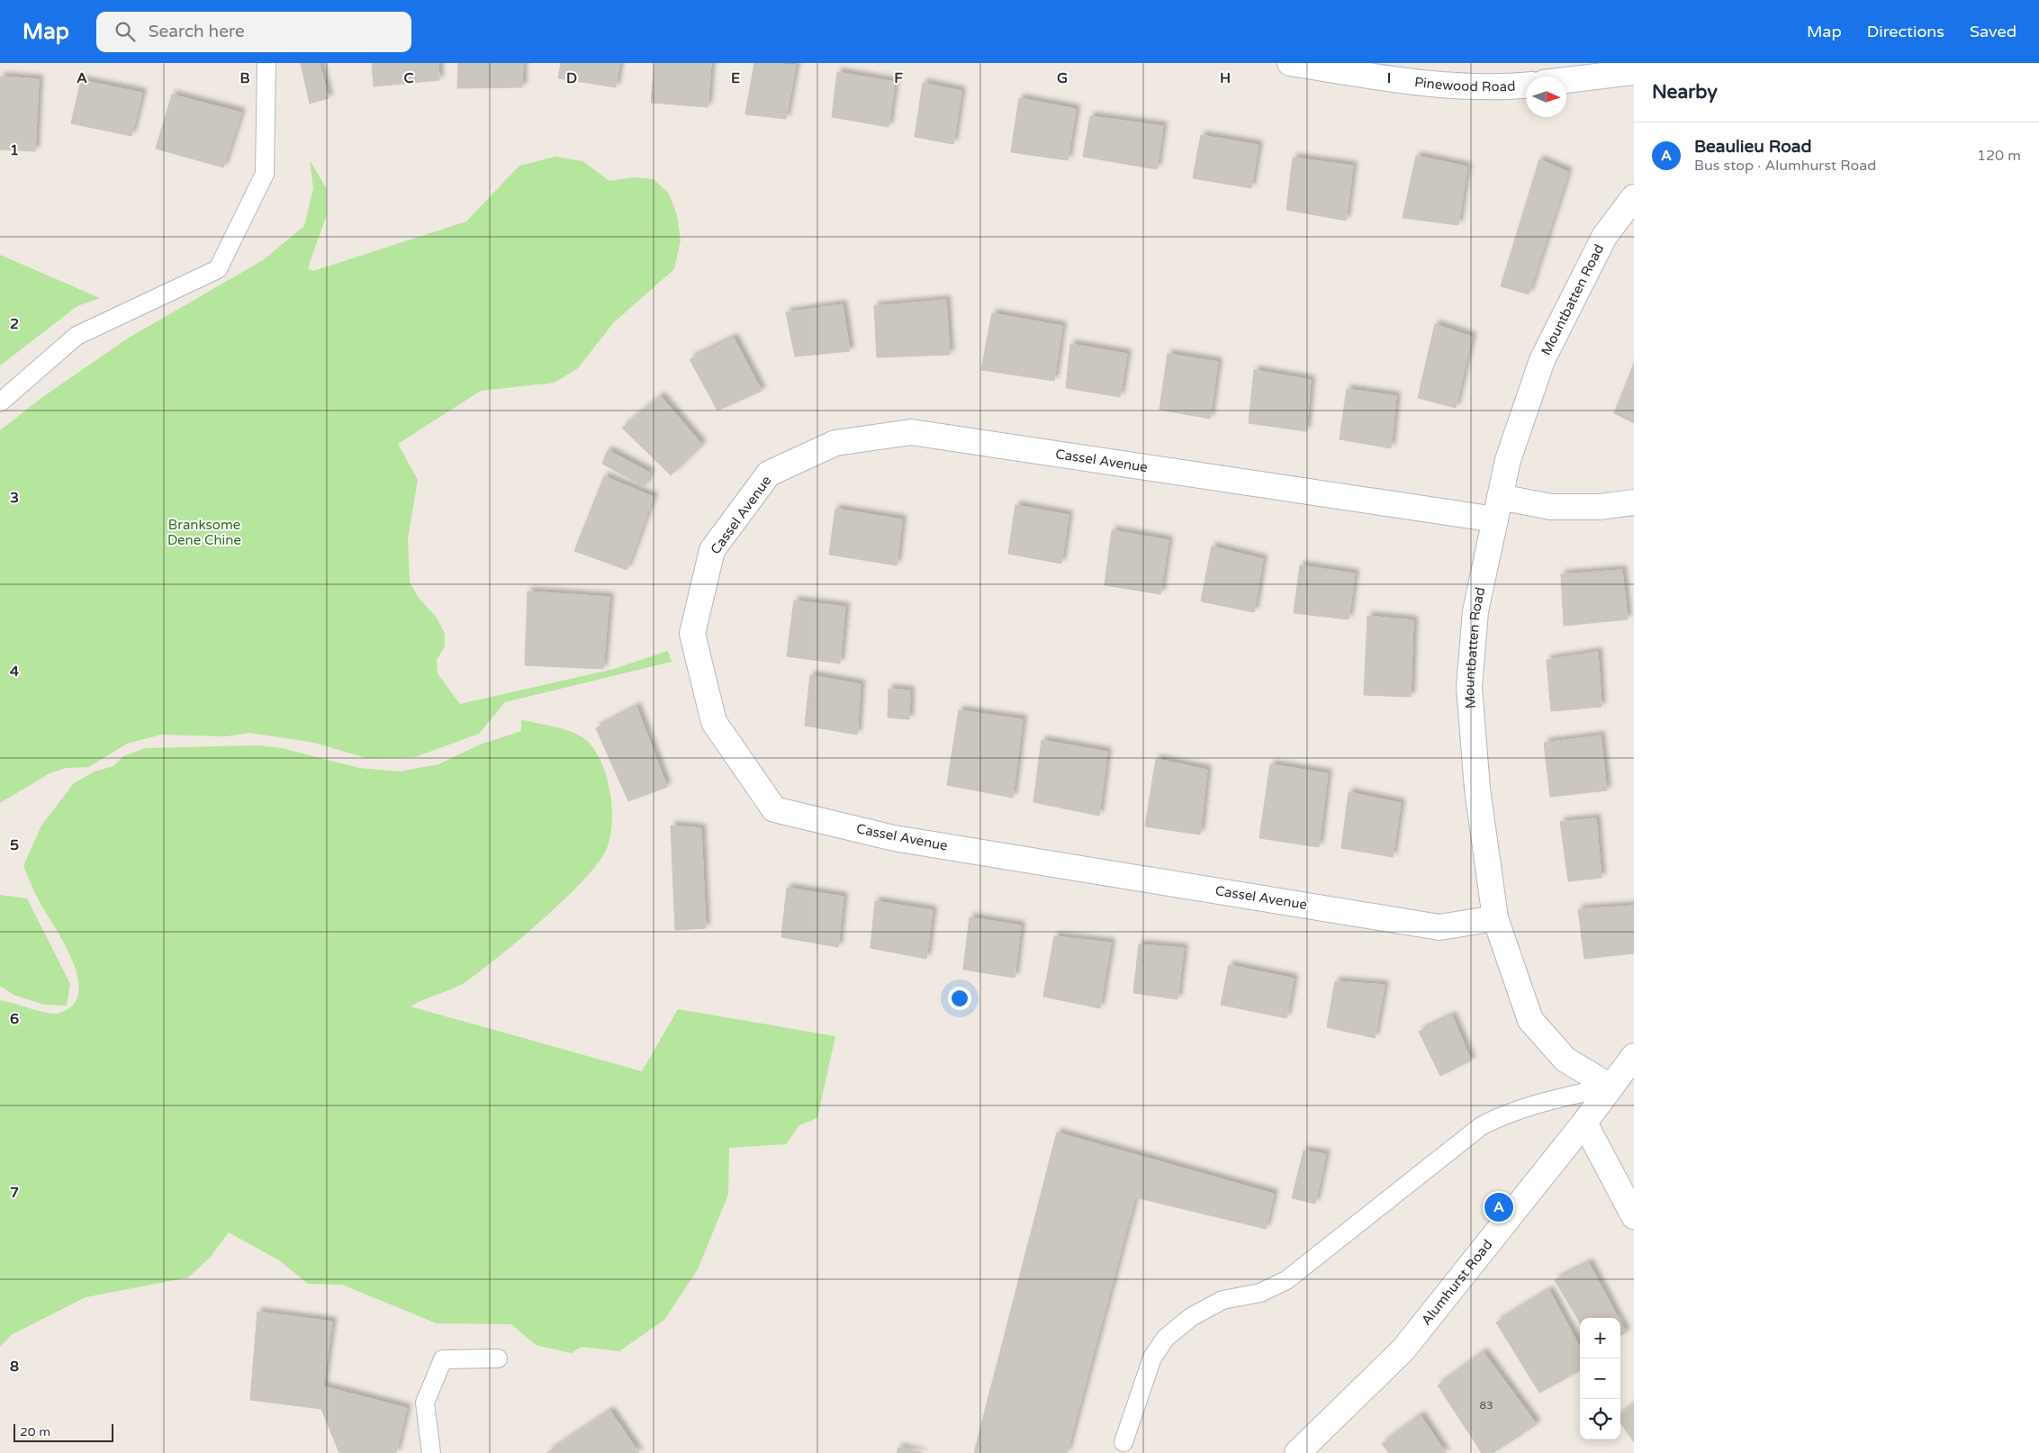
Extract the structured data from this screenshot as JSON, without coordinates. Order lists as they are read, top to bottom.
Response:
{
  "streets": {
    "street": [
      "Pinewood Road",
      "Mountbatten Road",
      "Cassel Avenue",
      "Alumhurst Road"
    ]
  },
  "crossings": [
    ["Mountbatten Road", "Cassel Avenue"],
    ["Mountbatten Road", "Alumhurst Road"]
  ],
  "parks": ["Branksome Dene Chine"],
  "house_numbers": ["83"],
  "scale_bar": "20 m",
  "north": "right",
  "page": {
    "header": "Map",
    "search": "Search here",
    "nav": ["Map", "Directions", "Saved"],
    "heading": "Nearby",
    "list": [
      {
        "mark": "A",
        "name": "Beaulieu Road",
        "note": "Bus stop · Alumhurst Road",
        "value": "120 m"
      }
    ],
    "pins": "A",
    "map_buttons": ["+", "−"],
    "scale": "20 m"
  },
  "grid": {
    "columns": [
      "A",
      "B",
      "C",
      "D",
      "E",
      "F",
      "G",
      "H",
      "I"
    ],
    "rows": [
      "1",
      "2",
      "3",
      "4",
      "5",
      "6",
      "7",
      "8"
    ]
  }
}
